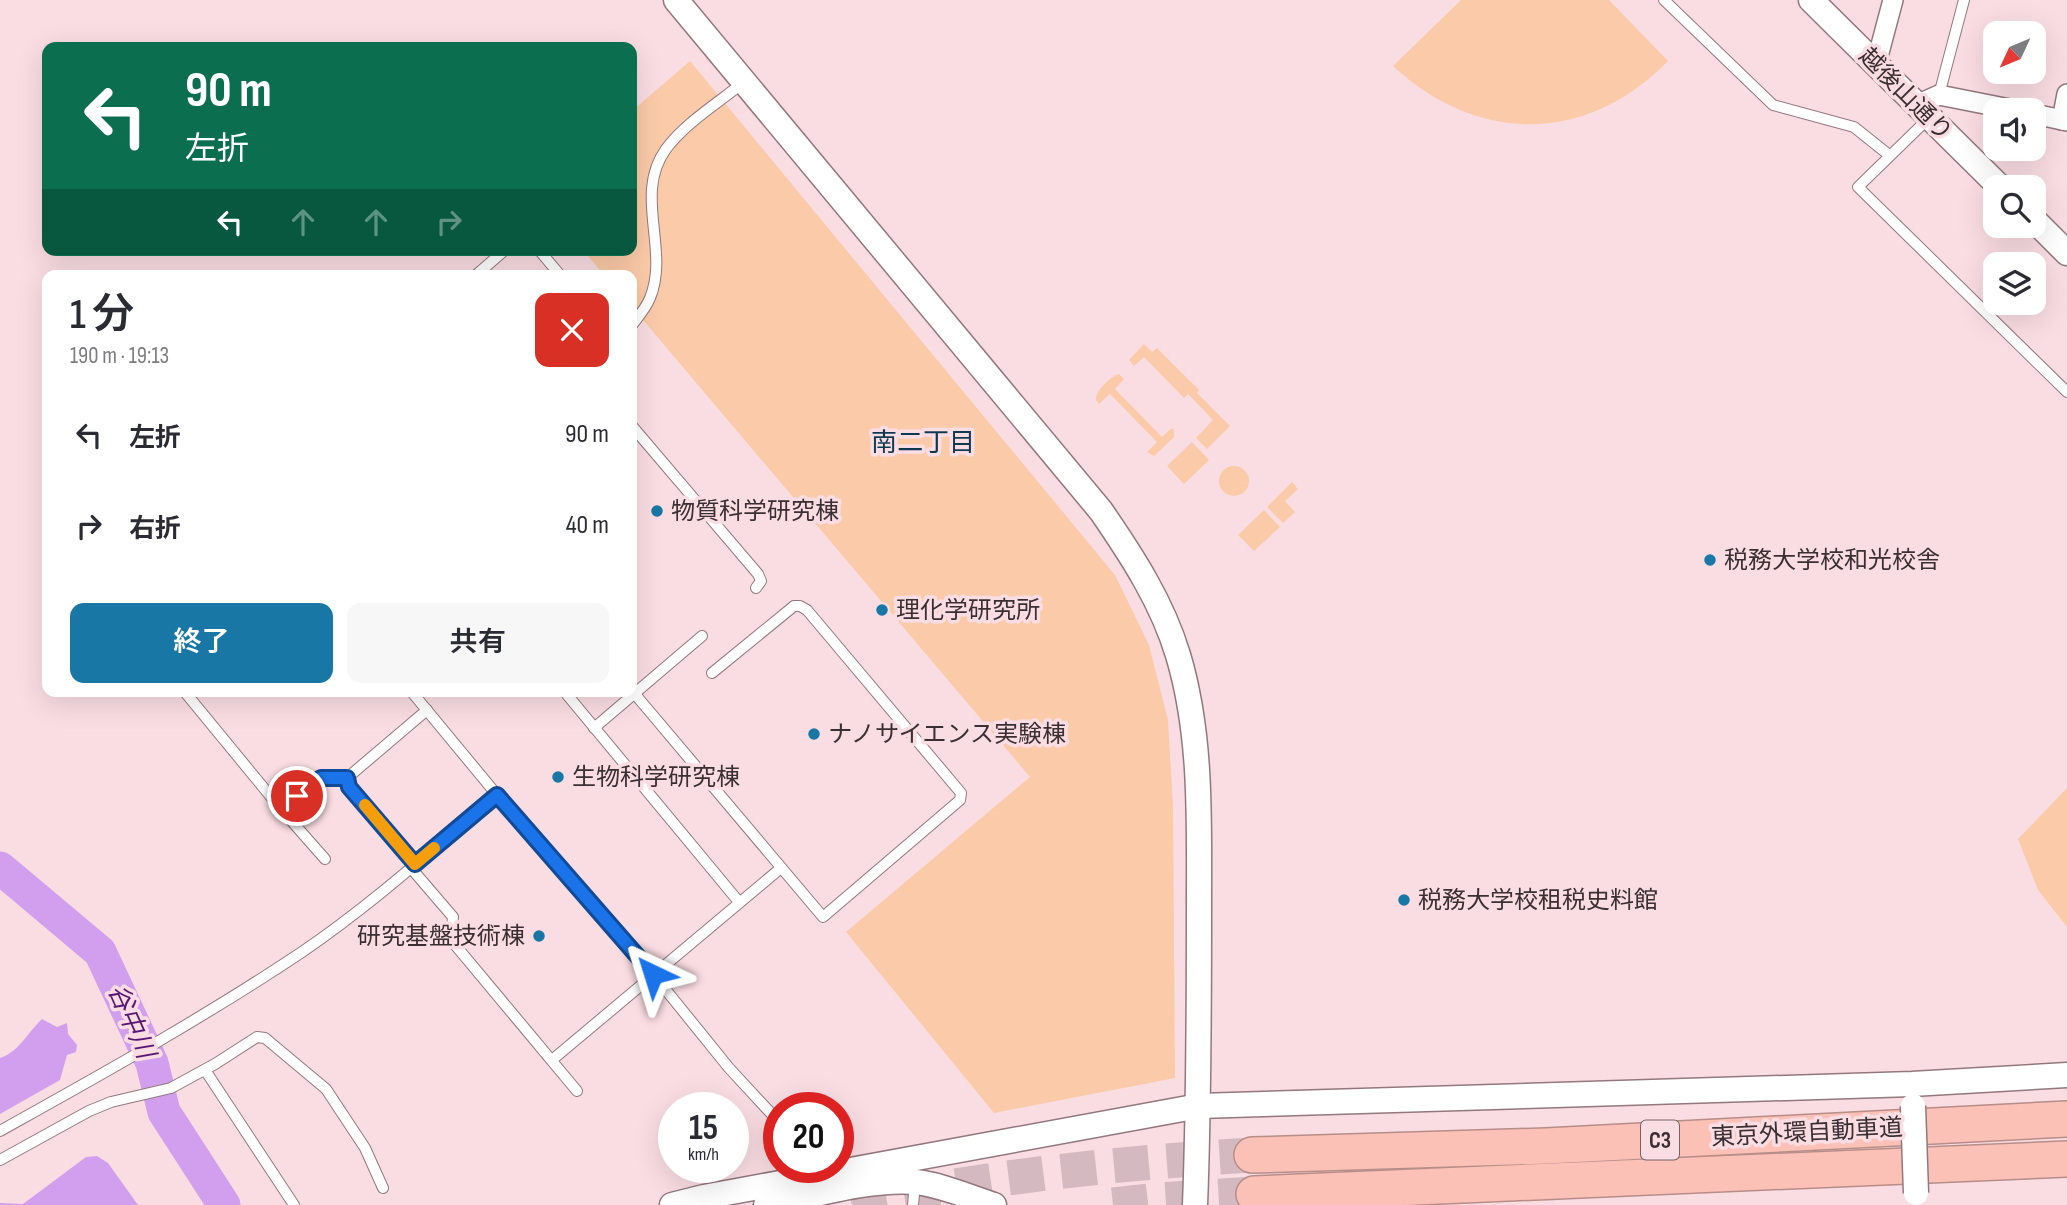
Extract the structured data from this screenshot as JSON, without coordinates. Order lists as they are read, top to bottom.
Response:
{
  "streets": {
    "highway": ["東京外環自動車道", "C3"],
    "street": ["越後山通り"]
  },
  "districts": ["南二丁目"],
  "water": ["谷中川"],
  "places": [
    "物質科学研究棟",
    "税務大学校和光校舎",
    "理化学研究所",
    "ナノサイエンス実験棟",
    "生物科学研究棟",
    "税務大学校租税史料館",
    "研究基盤技術棟"
  ],
  "north": "bottom left",
  "page": {
    "turn": ["90 m", "左折"],
    "heading": ["1 分", "190 m · 19:13"],
    "list": [
      {
        "name": "左折",
        "value": "90 m"
      },
      {
        "name": "右折",
        "value": "40 m"
      }
    ],
    "buttons": ["終了", "共有"],
    "speed": "15 km/h",
    "limit": "20"
  }
}
